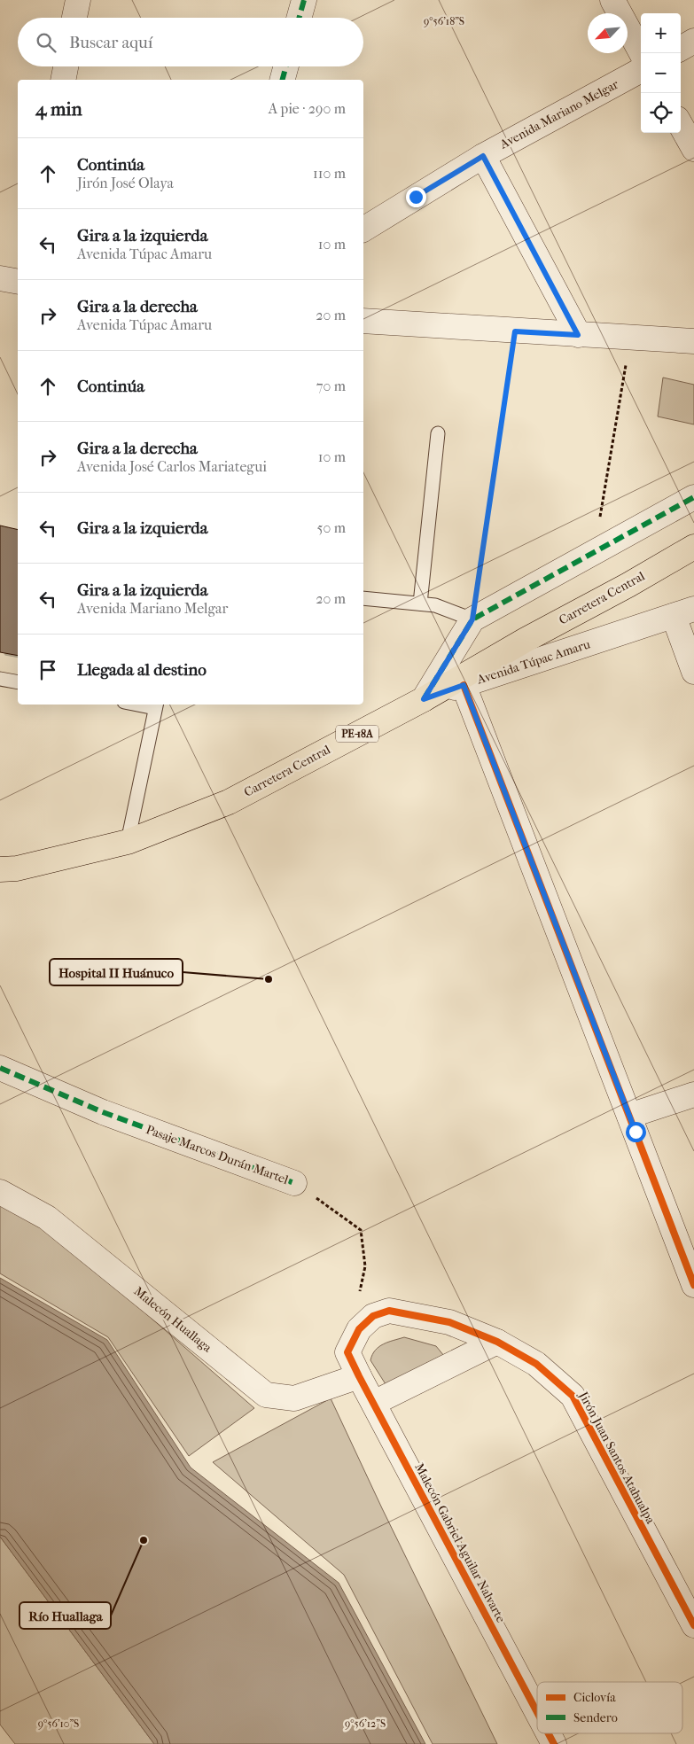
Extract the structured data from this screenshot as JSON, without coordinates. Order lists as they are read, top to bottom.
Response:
{
  "streets": {
    "highway": ["Carretera Central", "PE-18A"],
    "street": [
      "Avenida Mariano Melgar",
      "Avenida Túpac Amaru",
      "Pasaje Marcos Durán Martel",
      "Malecón Huallaga",
      "Jirón Juan Santos Atahualpa",
      "Malecón Gabriel Aguilar Nalvarte"
    ]
  },
  "crossings": [
    ["Carretera Central", "Avenida Túpac Amaru"],
    ["Malecón Huallaga", "Malecón Gabriel Aguilar Nalvarte"],
    ["Jirón Juan Santos Atahualpa", "Malecón Gabriel Aguilar Nalvarte"]
  ],
  "places": ["Hospital II Huánuco", "Río Huallaga"],
  "legend": ["Ciclovía", "Sendero"],
  "north": "bottom left",
  "page": {
    "map_buttons": ["+", "−"],
    "search": "Buscar aquí",
    "heading": ["4 min", "A pie · 290 m"],
    "list": [
      ["Continúa", "Jirón José Olaya", "110 m"],
      ["Gira a la izquierda", "Avenida Túpac Amaru", "10 m"],
      ["Gira a la derecha", "Avenida Túpac Amaru", "20 m"],
      ["Continúa", "70 m"],
      ["Gira a la derecha", "Avenida José Carlos Mariategui", "10 m"],
      ["Gira a la izquierda", "50 m"],
      ["Gira a la izquierda", "Avenida Mariano Melgar", "20 m"],
      "Llegada al destino"
    ]
  },
  "coordinates": ["9°56'18\"S", "9°56'10\"S", "9°56'12\"S"]
}
